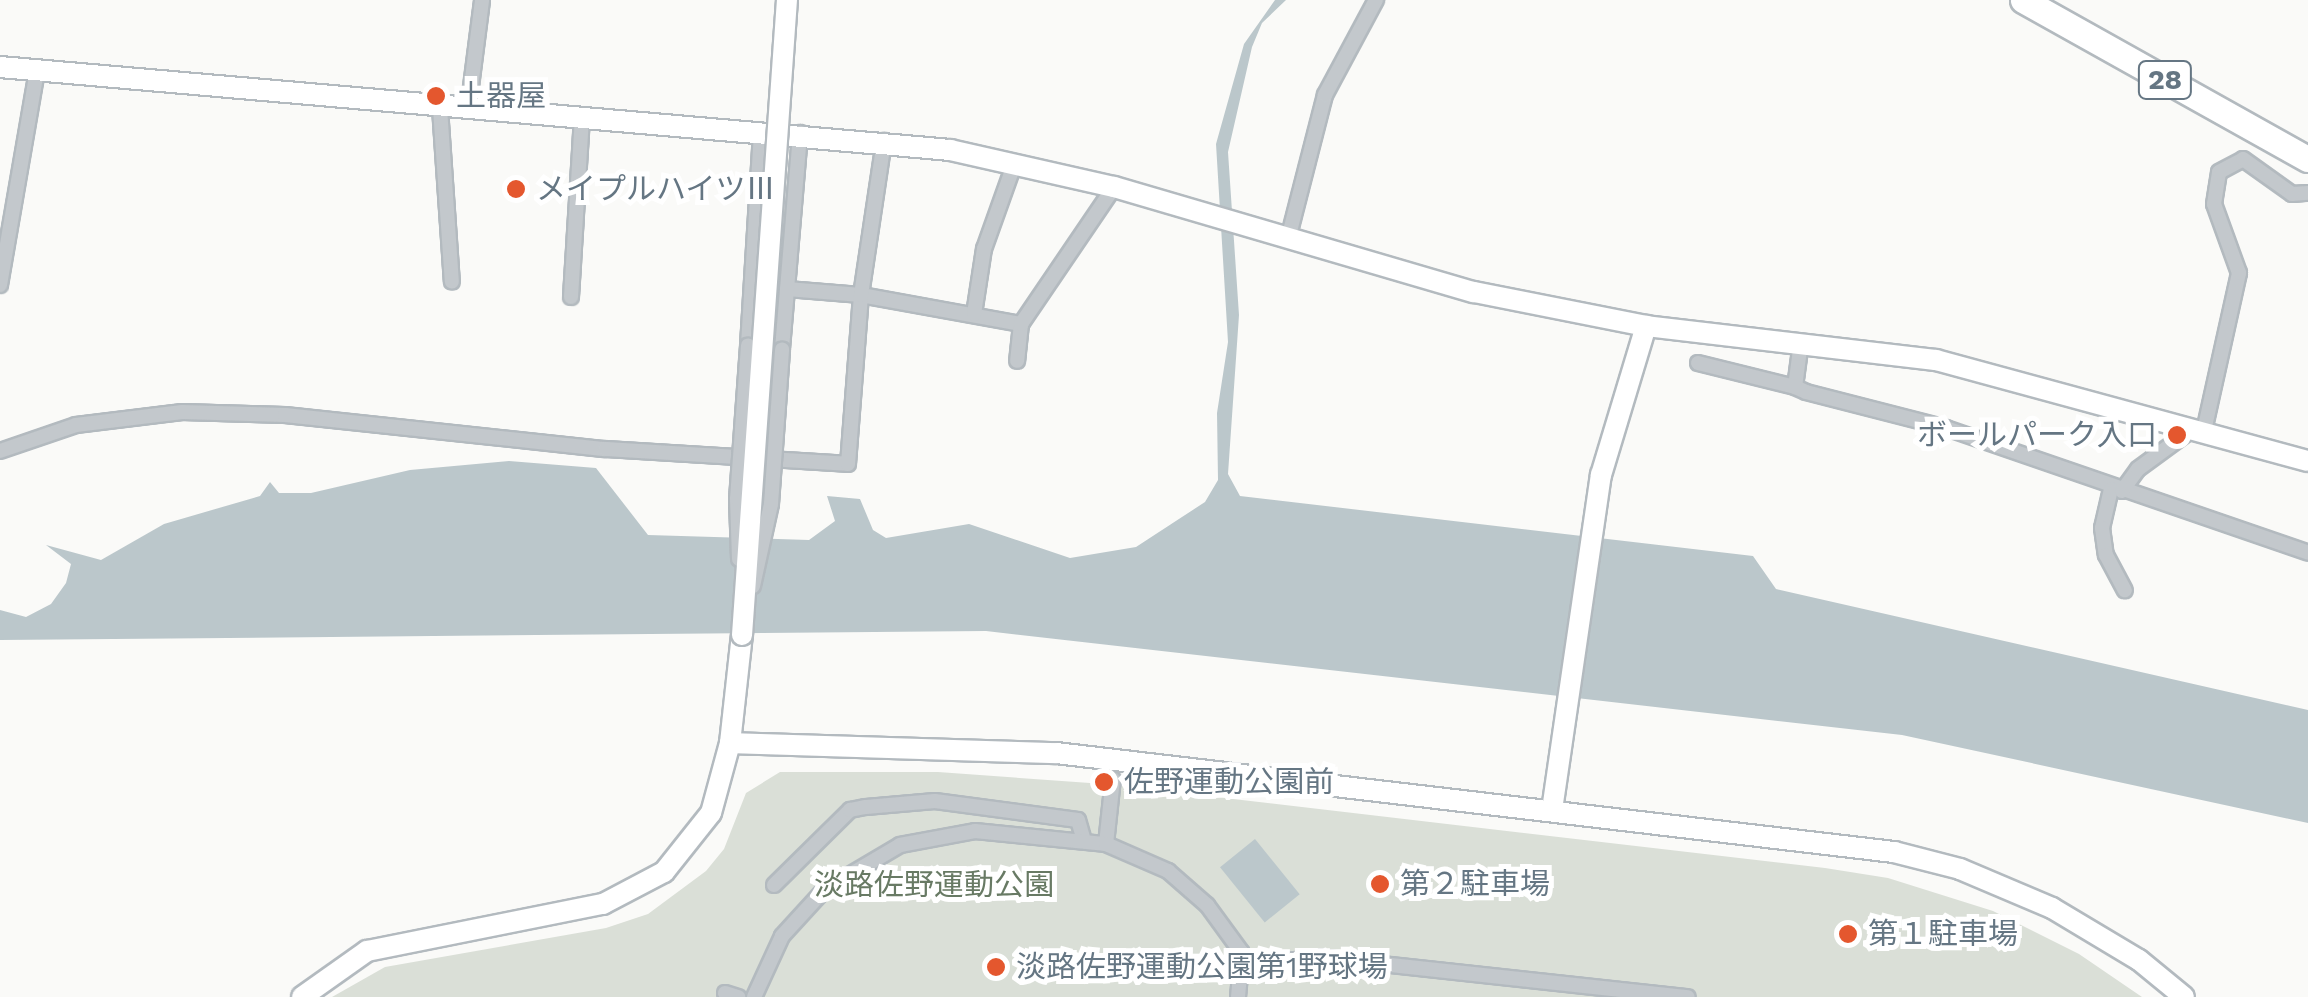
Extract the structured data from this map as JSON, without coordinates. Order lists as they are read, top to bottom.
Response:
{
  "streets": {
    "highway": ["28"]
  },
  "parks": ["淡路佐野運動公園"],
  "places": [
    "土器屋",
    "メイプルハイツⅢ",
    "ボールパーク入口",
    "佐野運動公園前",
    "第２駐車場",
    "第１駐車場",
    "淡路佐野運動公園第1野球場"
  ]
}
